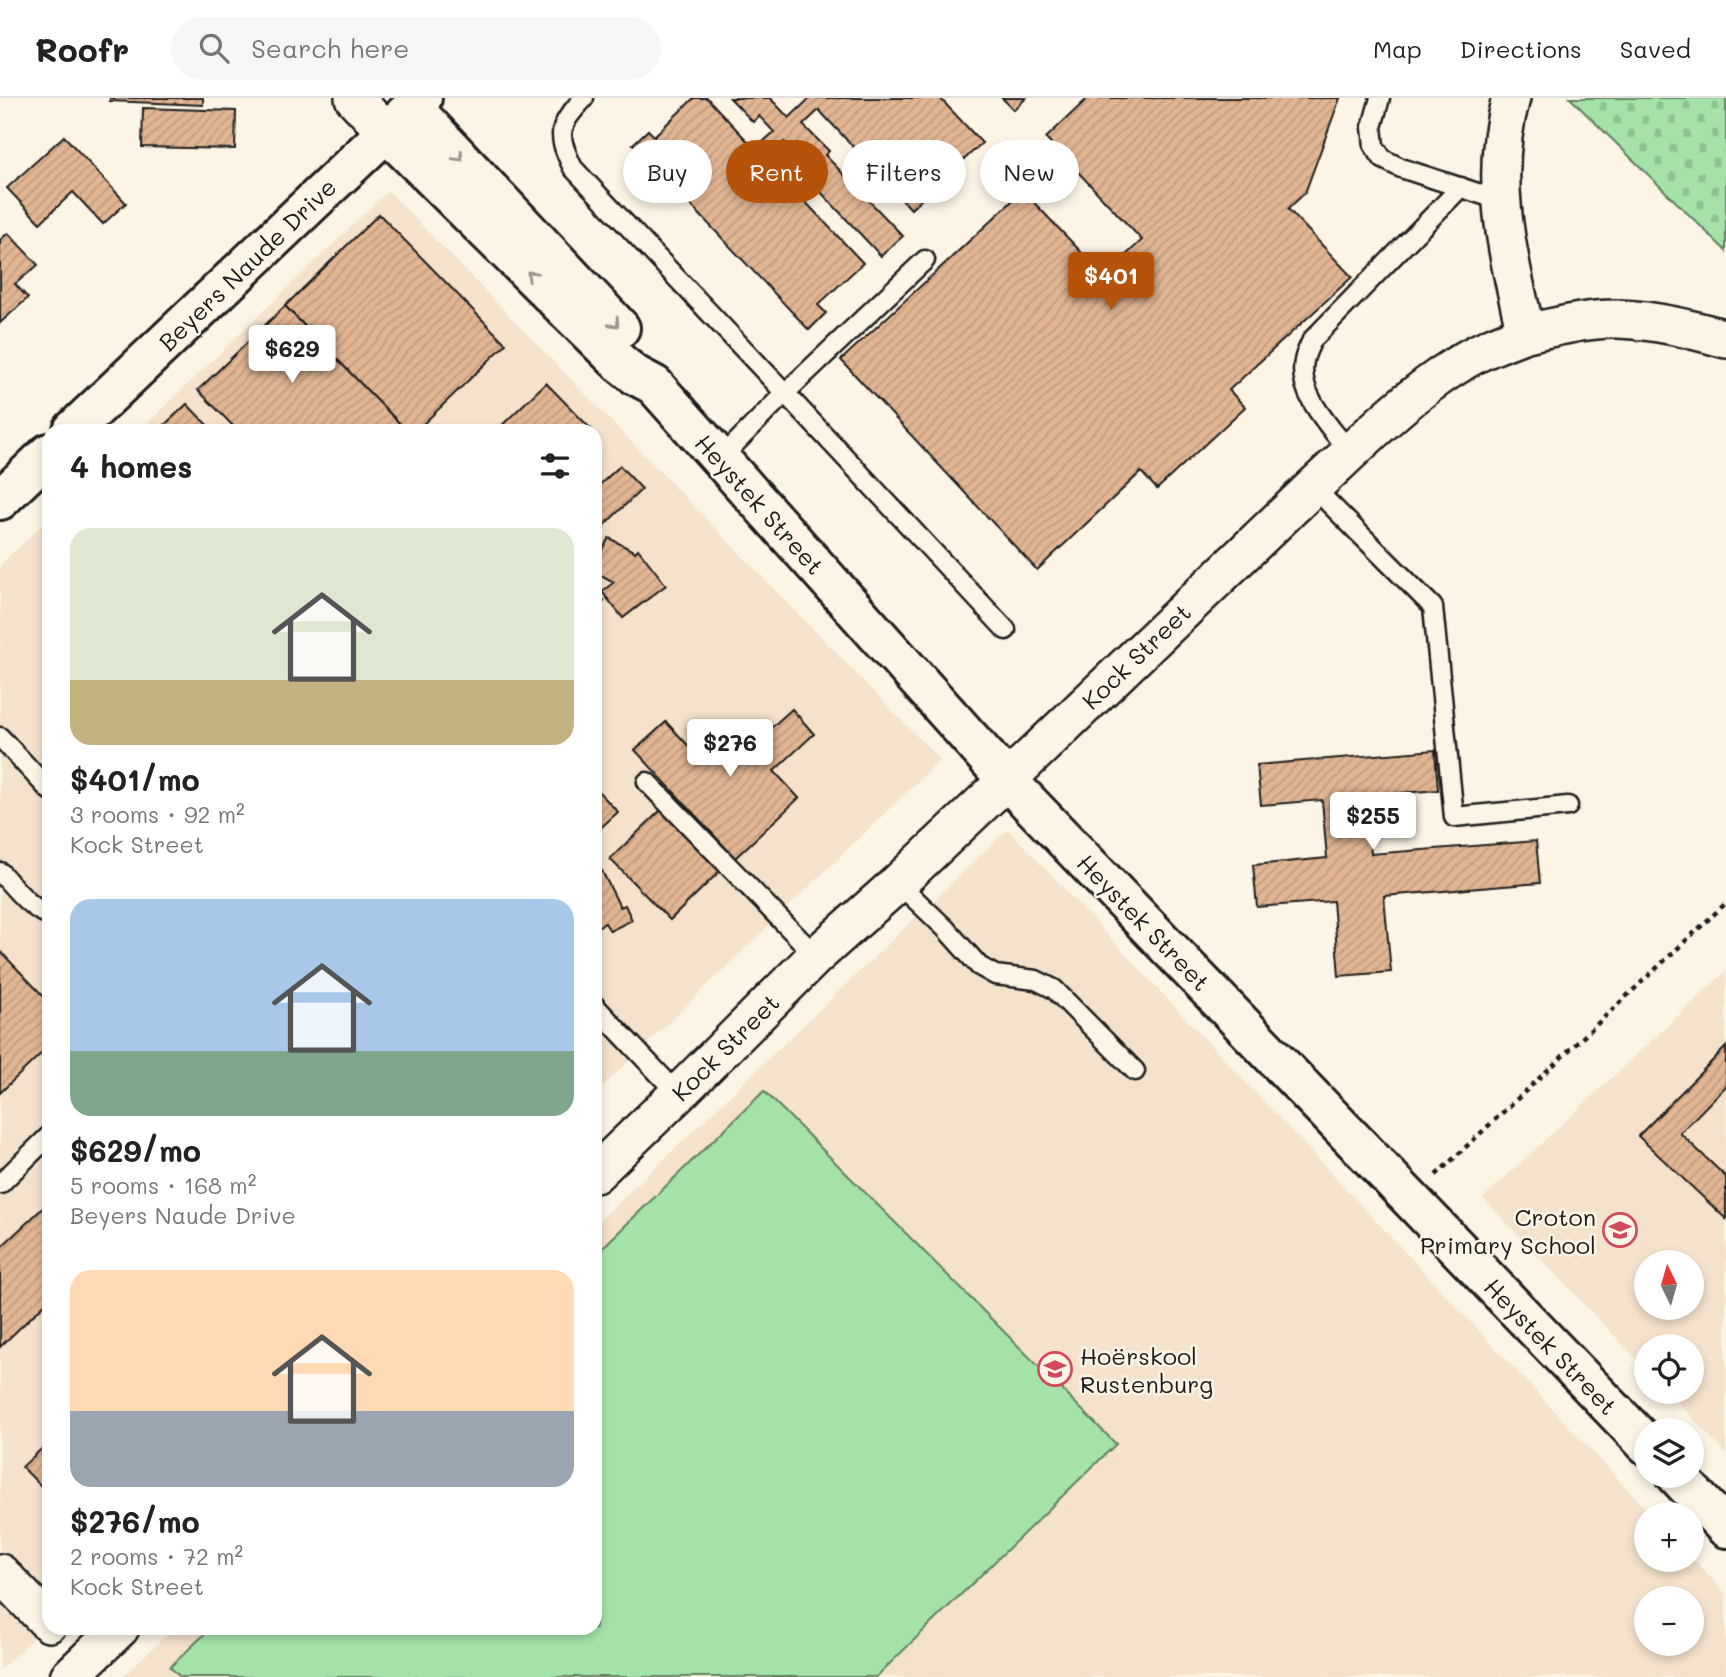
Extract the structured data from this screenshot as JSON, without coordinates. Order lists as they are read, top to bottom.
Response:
{
  "streets": {
    "street": ["Beyers Naude Drive", "Heystek Street", "Kock Street"]
  },
  "crossings": [
    ["Beyers Naude Drive", "Heystek Street"],
    ["Heystek Street", "Kock Street"]
  ],
  "places": {
    "school or university": ["Croton Primary School", "Hoërskool Rustenburg"]
  },
  "north": "top",
  "page": {
    "header": "Roofr",
    "search": "Search here",
    "nav": ["Map", "Directions", "Saved"],
    "chip": [
      "Buy",
      "Rent",
      "Filters",
      "New"
    ],
    "price": [
      "$401",
      "$629",
      "$276",
      "$255"
    ],
    "heading": "4 homes",
    "list": [
      {
        "name": "$401/mo",
        "note": "3 rooms · 92 m² · Kock Street"
      },
      {
        "name": "$629/mo",
        "note": "5 rooms · 168 m² · Beyers Naude Drive"
      },
      {
        "name": "$276/mo",
        "note": "2 rooms · 72 m² · Kock Street"
      }
    ],
    "map_buttons": ["+", "−"]
  }
}
